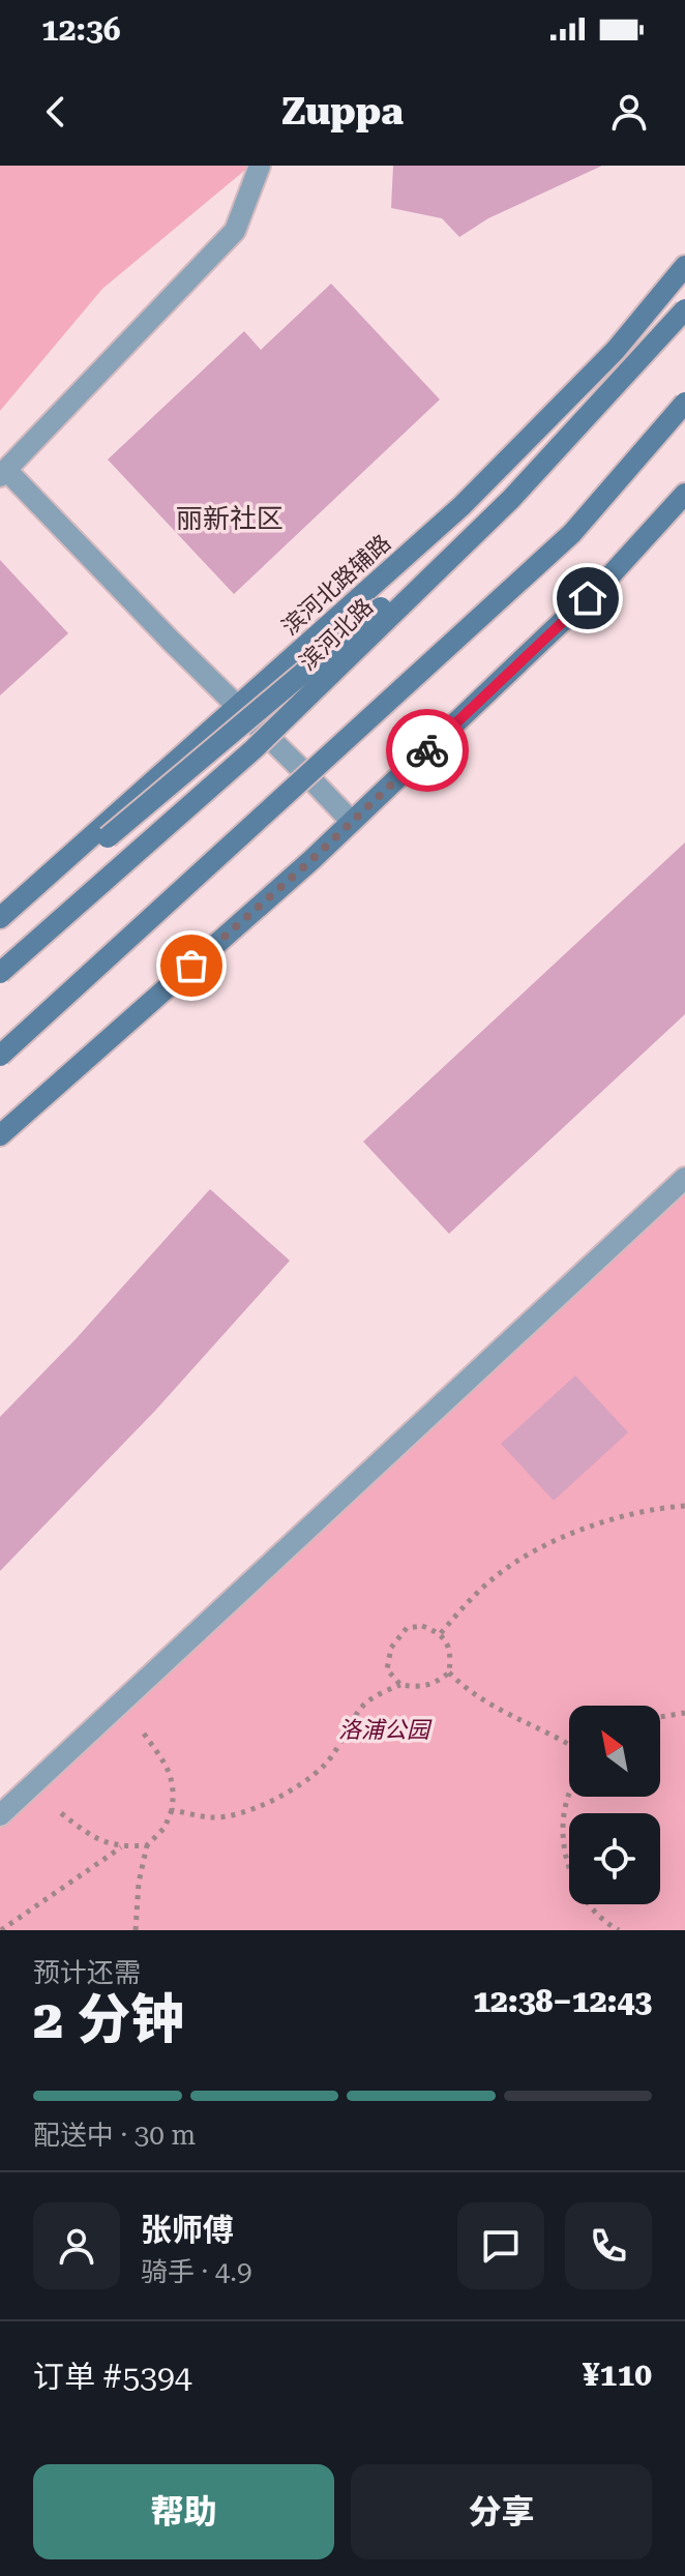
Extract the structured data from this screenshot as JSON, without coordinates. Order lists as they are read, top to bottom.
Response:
{
  "streets": {
    "main road": ["滨河北路辅路", "滨河北路"]
  },
  "districts": ["丽新社区"],
  "parks": ["洛浦公园"],
  "north": "top left",
  "page": {
    "status": "12:36",
    "header": "Zuppa",
    "heading": ["2 分钟", "预计还需", "12:38–12:43"],
    "panel": [
      "张师傅",
      "骑手 · 4.9",
      "订单 #5394",
      "¥110"
    ],
    "bar": "配送中 · 30 m",
    "buttons": ["帮助", "分享"]
  }
}
